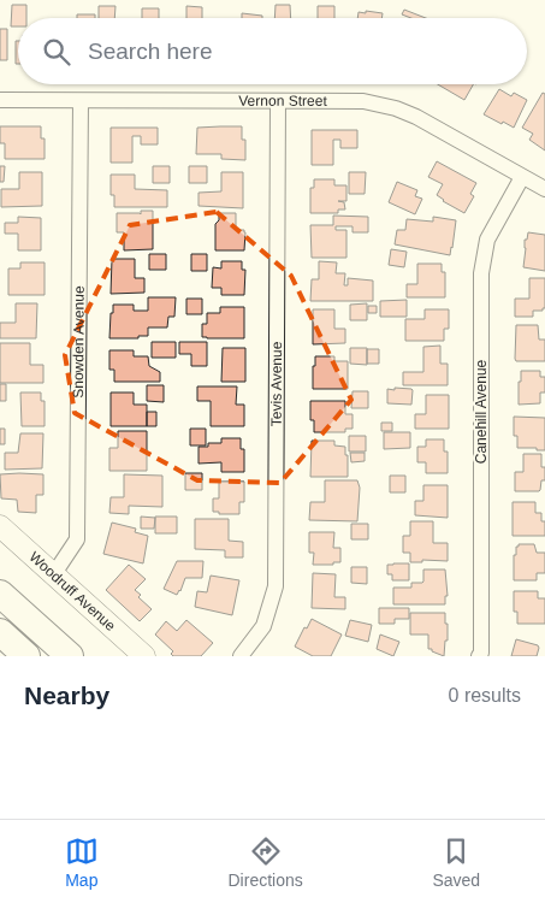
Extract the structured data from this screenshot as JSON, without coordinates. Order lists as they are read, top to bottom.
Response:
{
  "streets": {
    "street": [
      "Vernon Street",
      "Snowden Avenue",
      "Tevis Avenue",
      "Canehill Avenue",
      "Woodruff Avenue"
    ]
  },
  "crossings": [
    ["Vernon Street", "Snowden Avenue"],
    ["Vernon Street", "Tevis Avenue"],
    ["Vernon Street", "Canehill Avenue"],
    ["Snowden Avenue", "Woodruff Avenue"]
  ],
  "page": {
    "search": "Search here",
    "heading": ["Nearby", "0 results"],
    "nav": ["Map", "Directions", "Saved"]
  }
}
